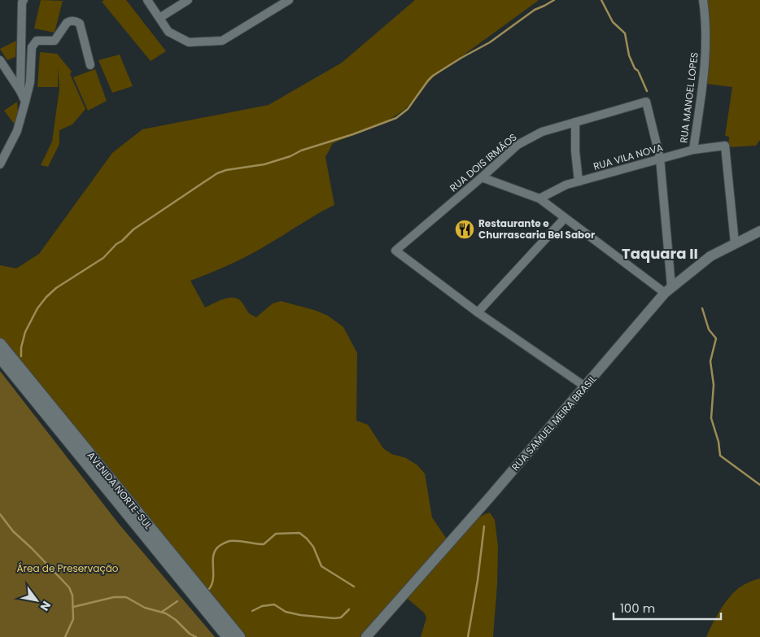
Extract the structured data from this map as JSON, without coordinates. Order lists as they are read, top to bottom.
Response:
{
  "streets": {
    "main road": ["AVENIDA NORTE-SUL"],
    "street": [
      "RUA MANOEL LOPES",
      "RUA VILA NOVA",
      "RUA DOIS IRMÃOS",
      "RUA SAMUEL MEIRA BRASIL"
    ]
  },
  "crossings": [
    ["RUA MANOEL LOPES", "RUA VILA NOVA"],
    ["RUA VILA NOVA", "RUA DOIS IRMÃOS"],
    ["RUA VILA NOVA", "RUA SAMUEL MEIRA BRASIL"]
  ],
  "districts": ["Taquara II"],
  "parks": ["Área de Preservação"],
  "places": {
    "restaurant": ["Restaurante e Churrascaria Bel Sabor"]
  },
  "scale_bar": "100 m",
  "north": "bottom right"
}
